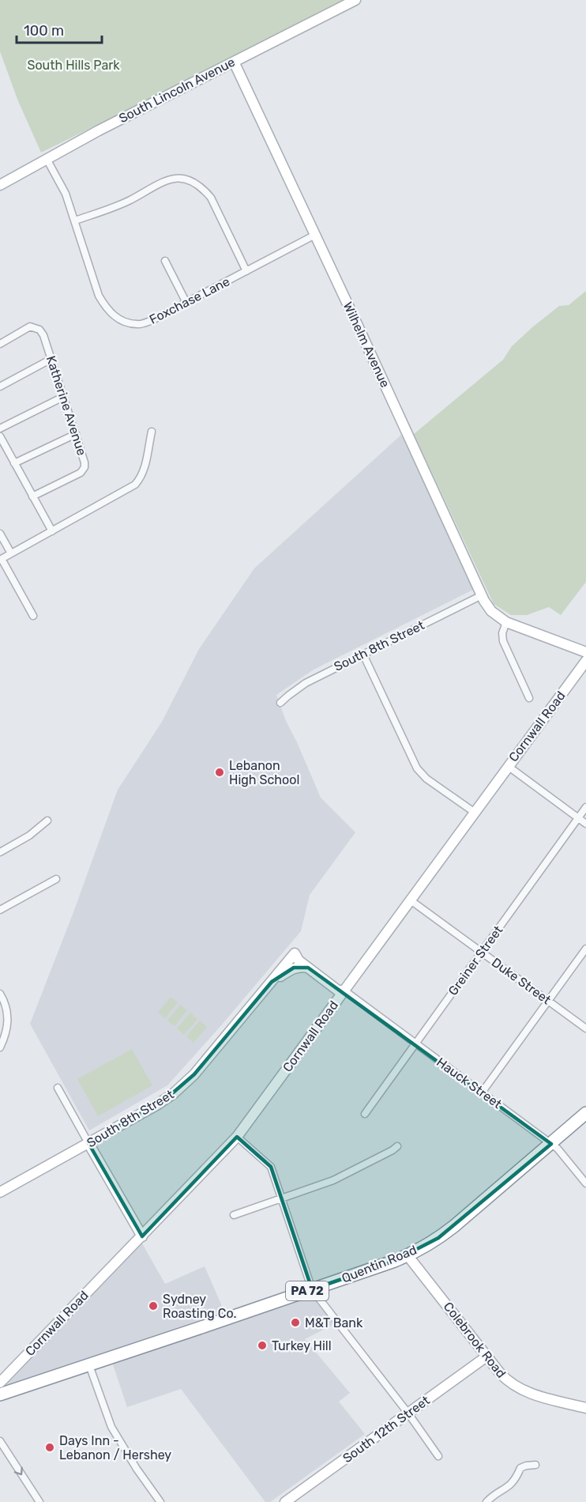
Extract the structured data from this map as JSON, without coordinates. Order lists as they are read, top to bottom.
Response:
{
  "streets": {
    "highway": ["Quentin Road", "PA 72"],
    "main road": [
      "South Lincoln Avenue",
      "Wilhelm Avenue",
      "South 8th Street",
      "Cornwall Road",
      "Hauck Street",
      "Colebrook Road",
      "South 12th Street"
    ],
    "street": [
      "Foxchase Lane",
      "Katherine Avenue",
      "Greiner Street",
      "Duke Street"
    ]
  },
  "crossings": [
    ["South Lincoln Avenue", "Foxchase Lane"],
    ["South Lincoln Avenue", "Wilhelm Avenue"],
    ["Foxchase Lane", "Wilhelm Avenue"],
    ["Wilhelm Avenue", "South 8th Street"],
    ["South 8th Street", "Hauck Street"],
    ["Cornwall Road", "Duke Street"],
    ["Cornwall Road", "Hauck Street"],
    ["Greiner Street", "Duke Street"],
    ["Greiner Street", "Hauck Street"],
    ["Hauck Street", "Quentin Road"],
    ["Quentin Road", "Colebrook Road"],
    ["Colebrook Road", "South 12th Street"]
  ],
  "parks": ["South Hills Park"],
  "places": [
    "Lebanon High School",
    "Sydney Roasting Co.",
    "M&T Bank",
    "Turkey Hill",
    "Days Inn - Lebanon / Hershey"
  ],
  "scale_bar": "100 m"
}
